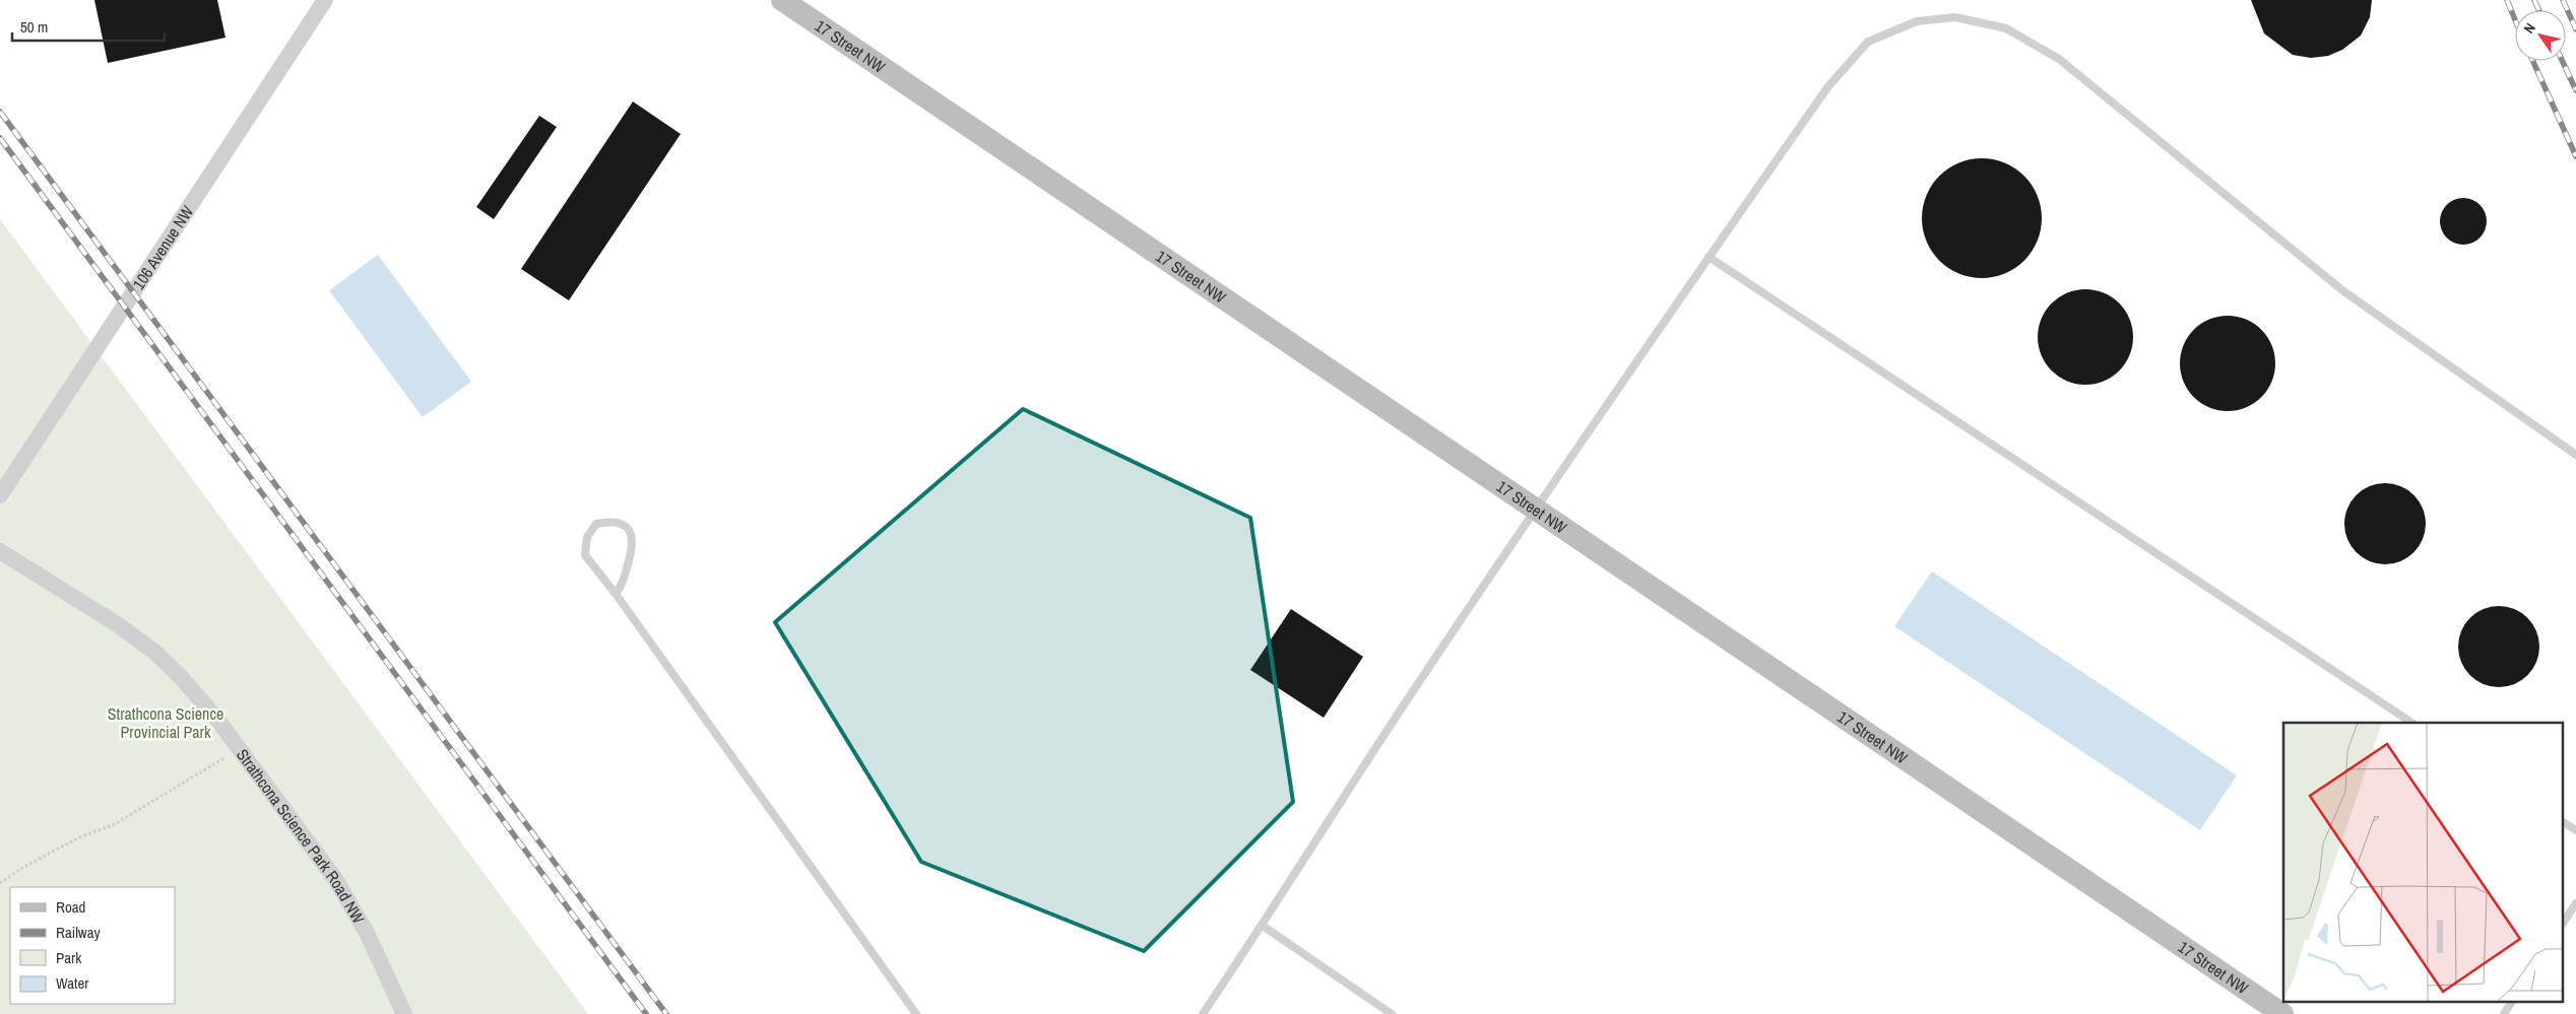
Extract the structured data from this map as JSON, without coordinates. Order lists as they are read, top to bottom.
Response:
{
  "streets": {
    "main road": ["17 Street NW"],
    "street": ["106 Avenue NW", "Strathcona Science Park Road NW"]
  },
  "parks": ["Strathcona Science Provincial Park"],
  "legend": [
    "Road",
    "Railway",
    "Park",
    "Water"
  ],
  "scale_bar": "50 m",
  "north": "top left"
}
